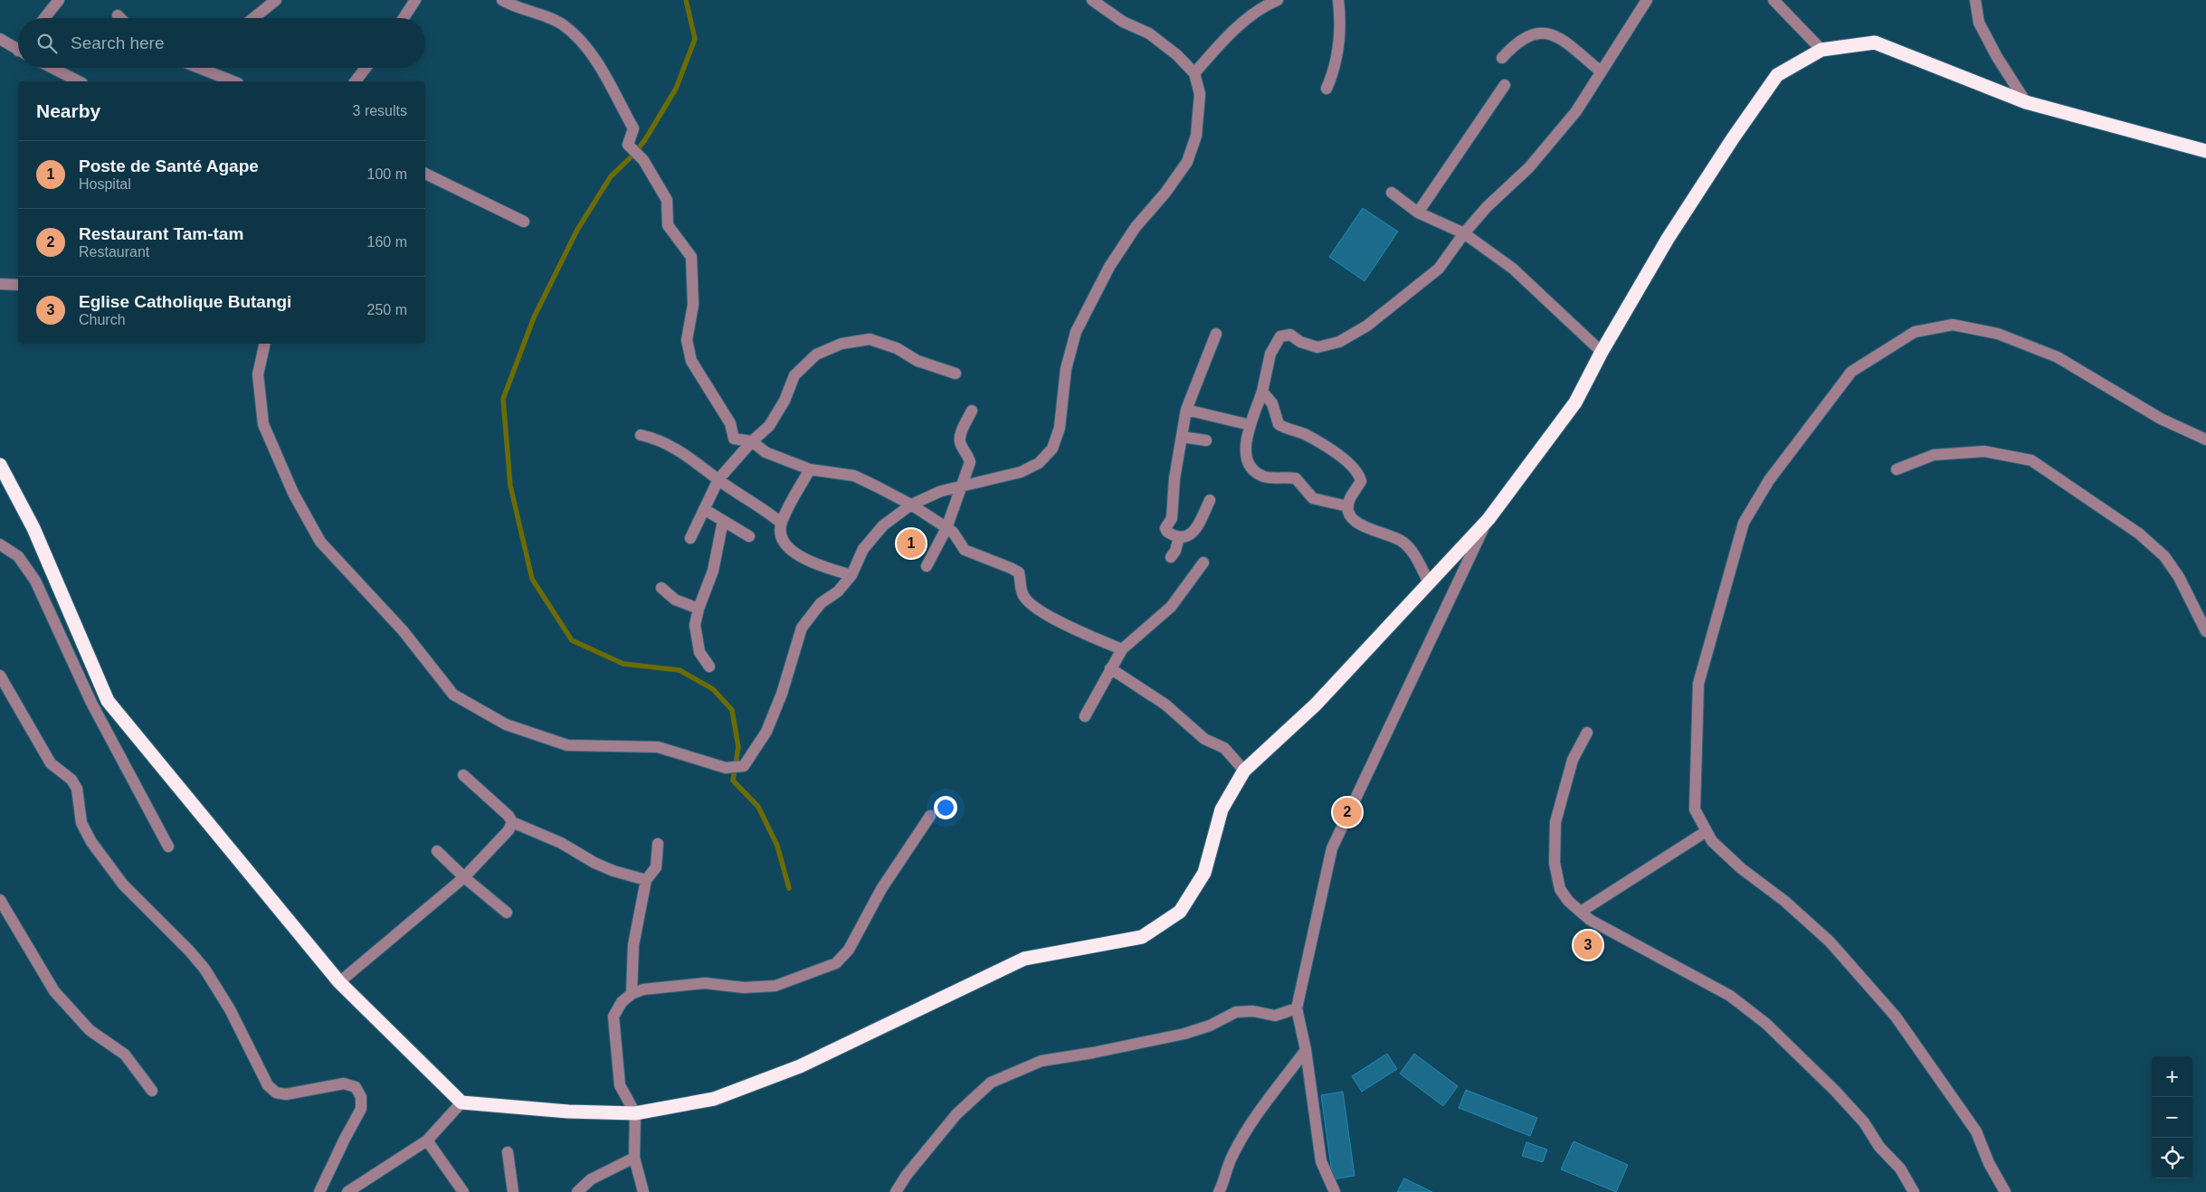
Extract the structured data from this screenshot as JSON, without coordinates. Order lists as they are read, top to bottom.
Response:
{
  "page": {
    "search": "Search here",
    "heading": ["Nearby", "3 results"],
    "list": [
      {
        "mark": "1",
        "name": "Poste de Santé Agape",
        "note": "Hospital",
        "value": "100 m"
      },
      {
        "mark": "2",
        "name": "Restaurant Tam-tam",
        "note": "Restaurant",
        "value": "160 m"
      },
      {
        "mark": "3",
        "name": "Eglise Catholique Butangi",
        "note": "Church",
        "value": "250 m"
      }
    ],
    "pins": ["1", "2", "3"],
    "map_buttons": ["+", "−"]
  }
}
